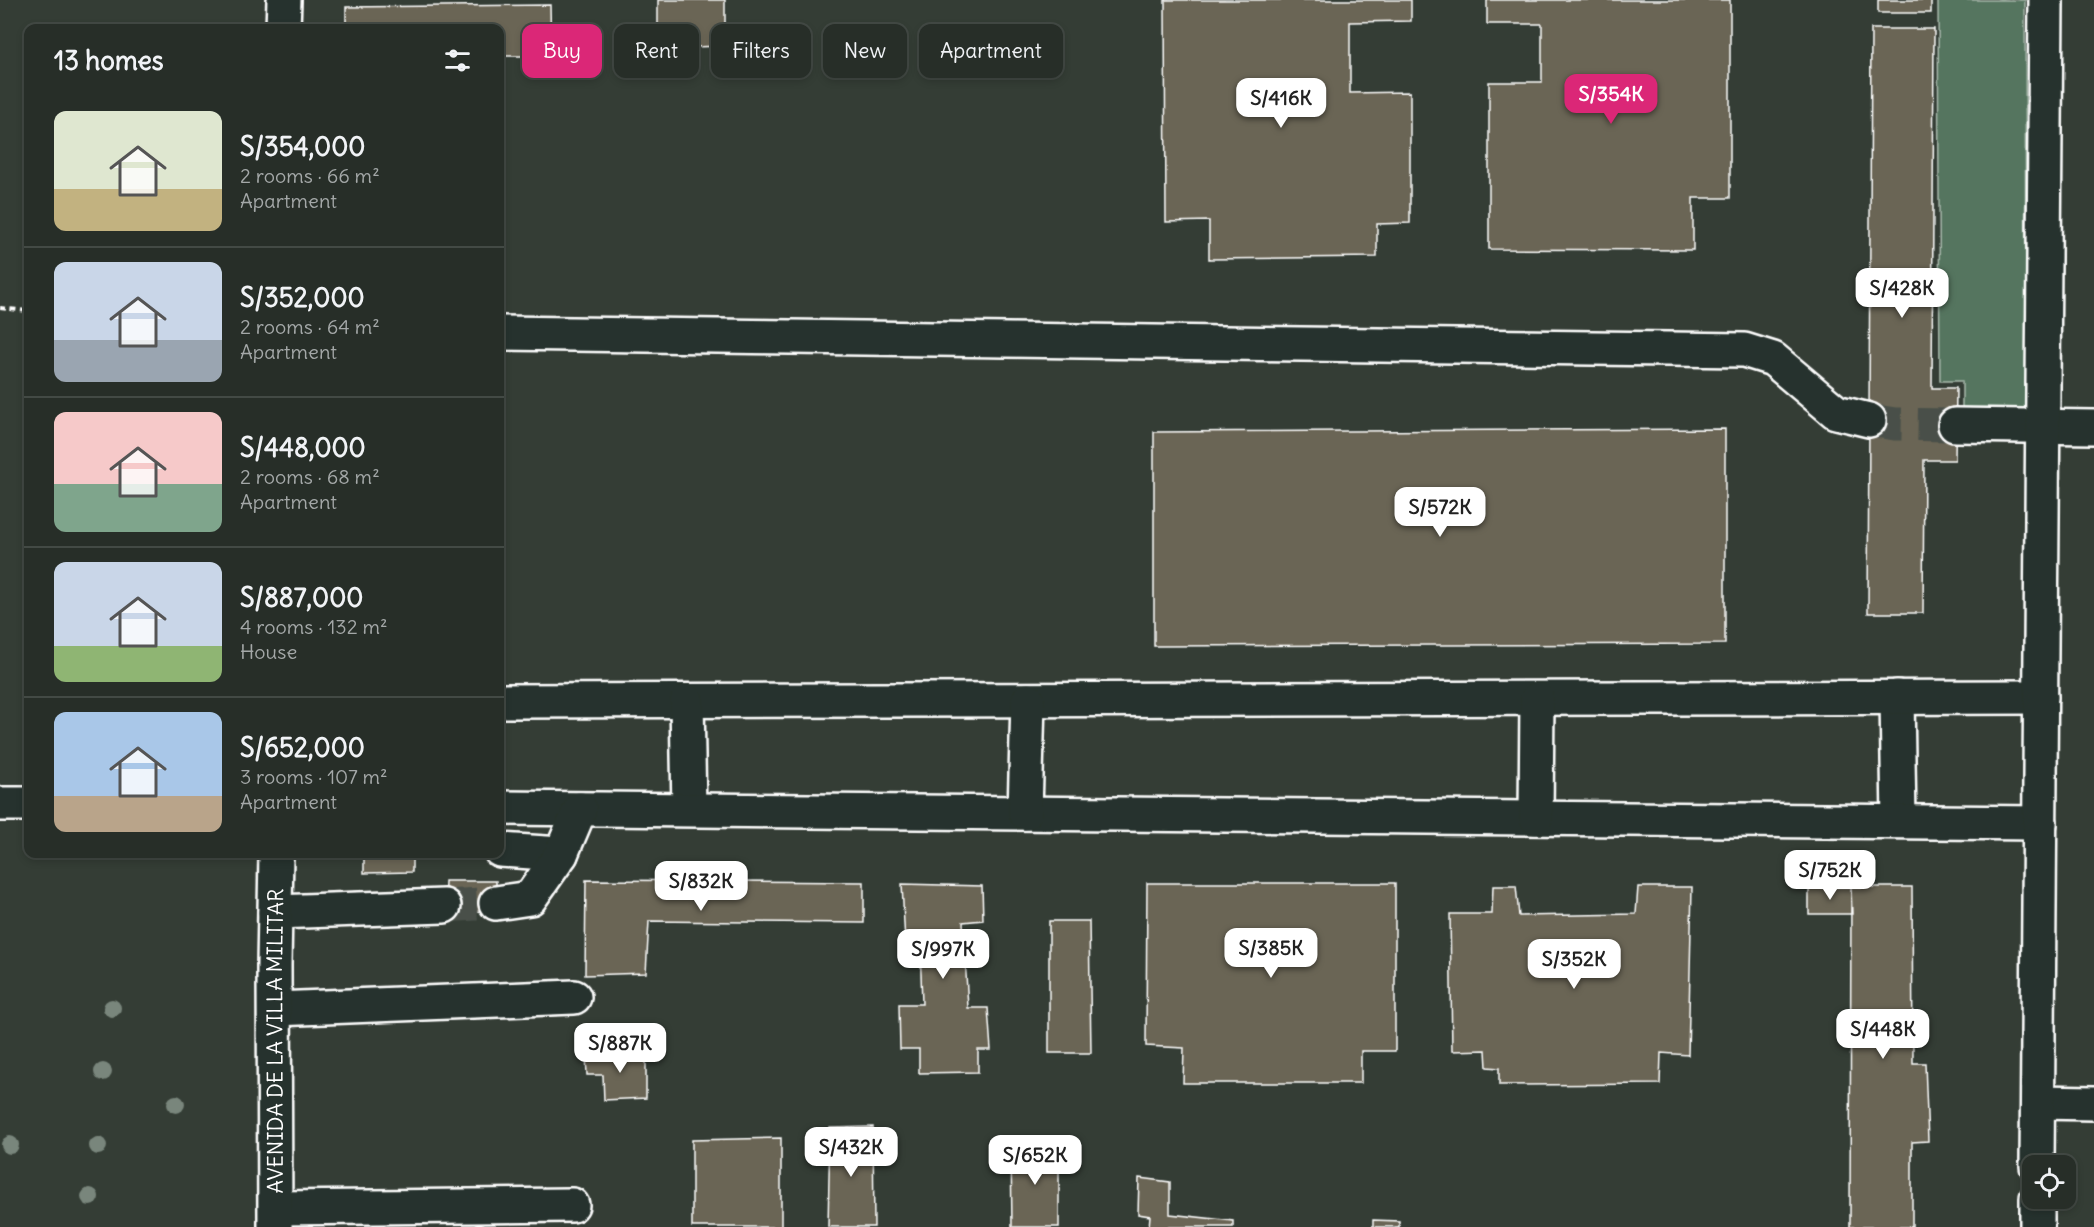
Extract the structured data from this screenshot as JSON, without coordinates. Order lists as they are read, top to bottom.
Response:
{
  "streets": {
    "street": ["AVENIDA DE LA VILLA MILITAR"]
  },
  "page": {
    "chip": [
      "Buy",
      "Rent",
      "Filters",
      "New",
      "Apartment"
    ],
    "heading": "13 homes",
    "price": [
      "S/354K",
      "S/416K",
      "S/428K",
      "S/572K",
      "S/752K",
      "S/832K",
      "S/385K",
      "S/997K",
      "S/352K",
      "S/448K",
      "S/887K",
      "S/432K",
      "S/652K"
    ],
    "list": [
      {
        "name": "S/354,000",
        "note": "2 rooms · 66 m² · Apartment"
      },
      {
        "name": "S/352,000",
        "note": "2 rooms · 64 m² · Apartment"
      },
      {
        "name": "S/448,000",
        "note": "2 rooms · 68 m² · Apartment"
      },
      {
        "name": "S/887,000",
        "note": "4 rooms · 132 m² · House"
      },
      {
        "name": "S/652,000",
        "note": "3 rooms · 107 m² · Apartment"
      }
    ]
  }
}
